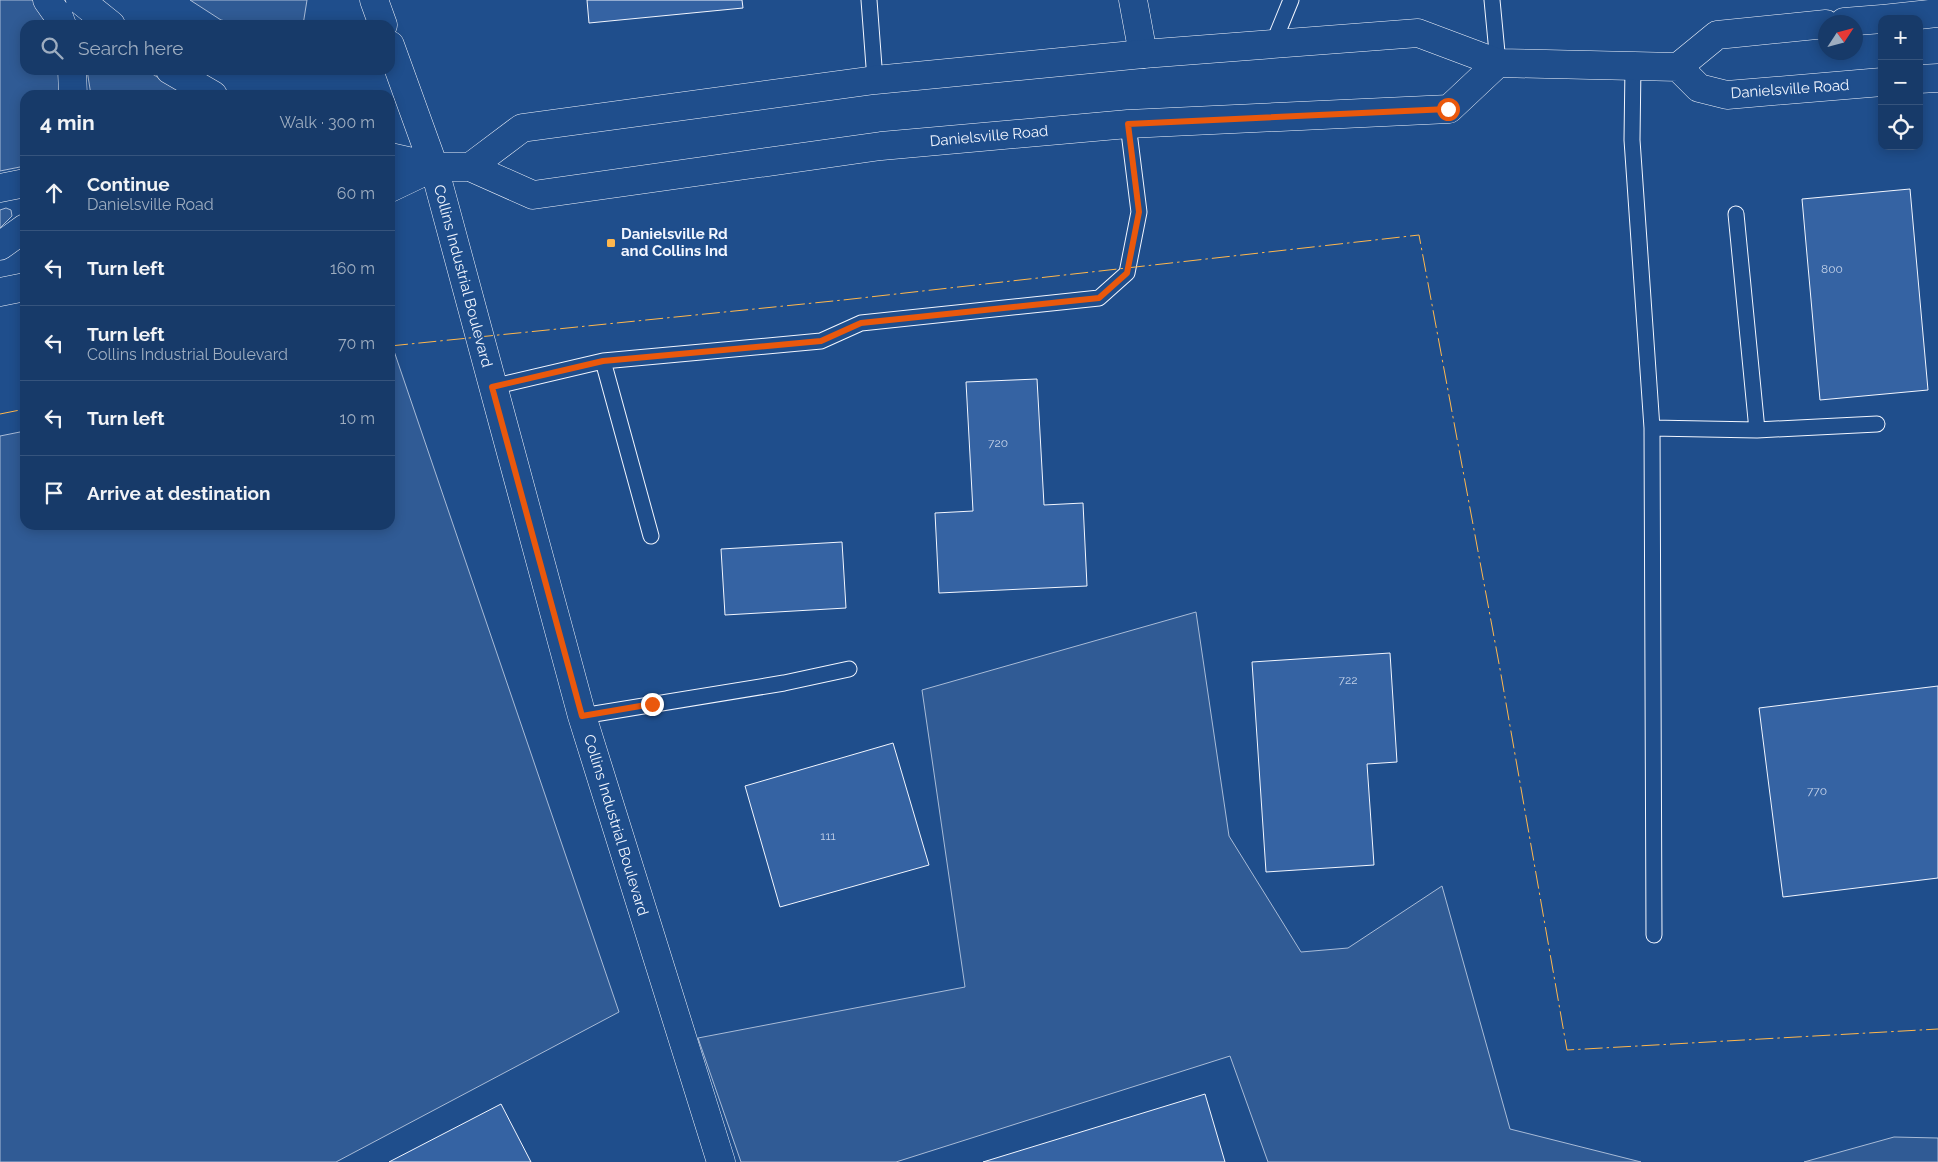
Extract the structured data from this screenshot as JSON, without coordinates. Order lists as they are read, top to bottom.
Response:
{
  "streets": {
    "main road": ["Danielsville Road", "Collins Industrial Boulevard"]
  },
  "crossings": [
    ["Danielsville Road", "Collins Industrial Boulevard"]
  ],
  "places": {
    "transit": ["Danielsville Rd and Collins Ind"]
  },
  "house_numbers": [
    "800",
    "720",
    "722",
    "770",
    "111"
  ],
  "north": "top right",
  "page": {
    "map_buttons": ["+", "−"],
    "search": "Search here",
    "heading": ["4 min", "Walk · 300 m"],
    "list": [
      ["Continue", "Danielsville Road", "60 m"],
      ["Turn left", "160 m"],
      ["Turn left", "Collins Industrial Boulevard", "70 m"],
      ["Turn left", "10 m"],
      "Arrive at destination"
    ]
  }
}
